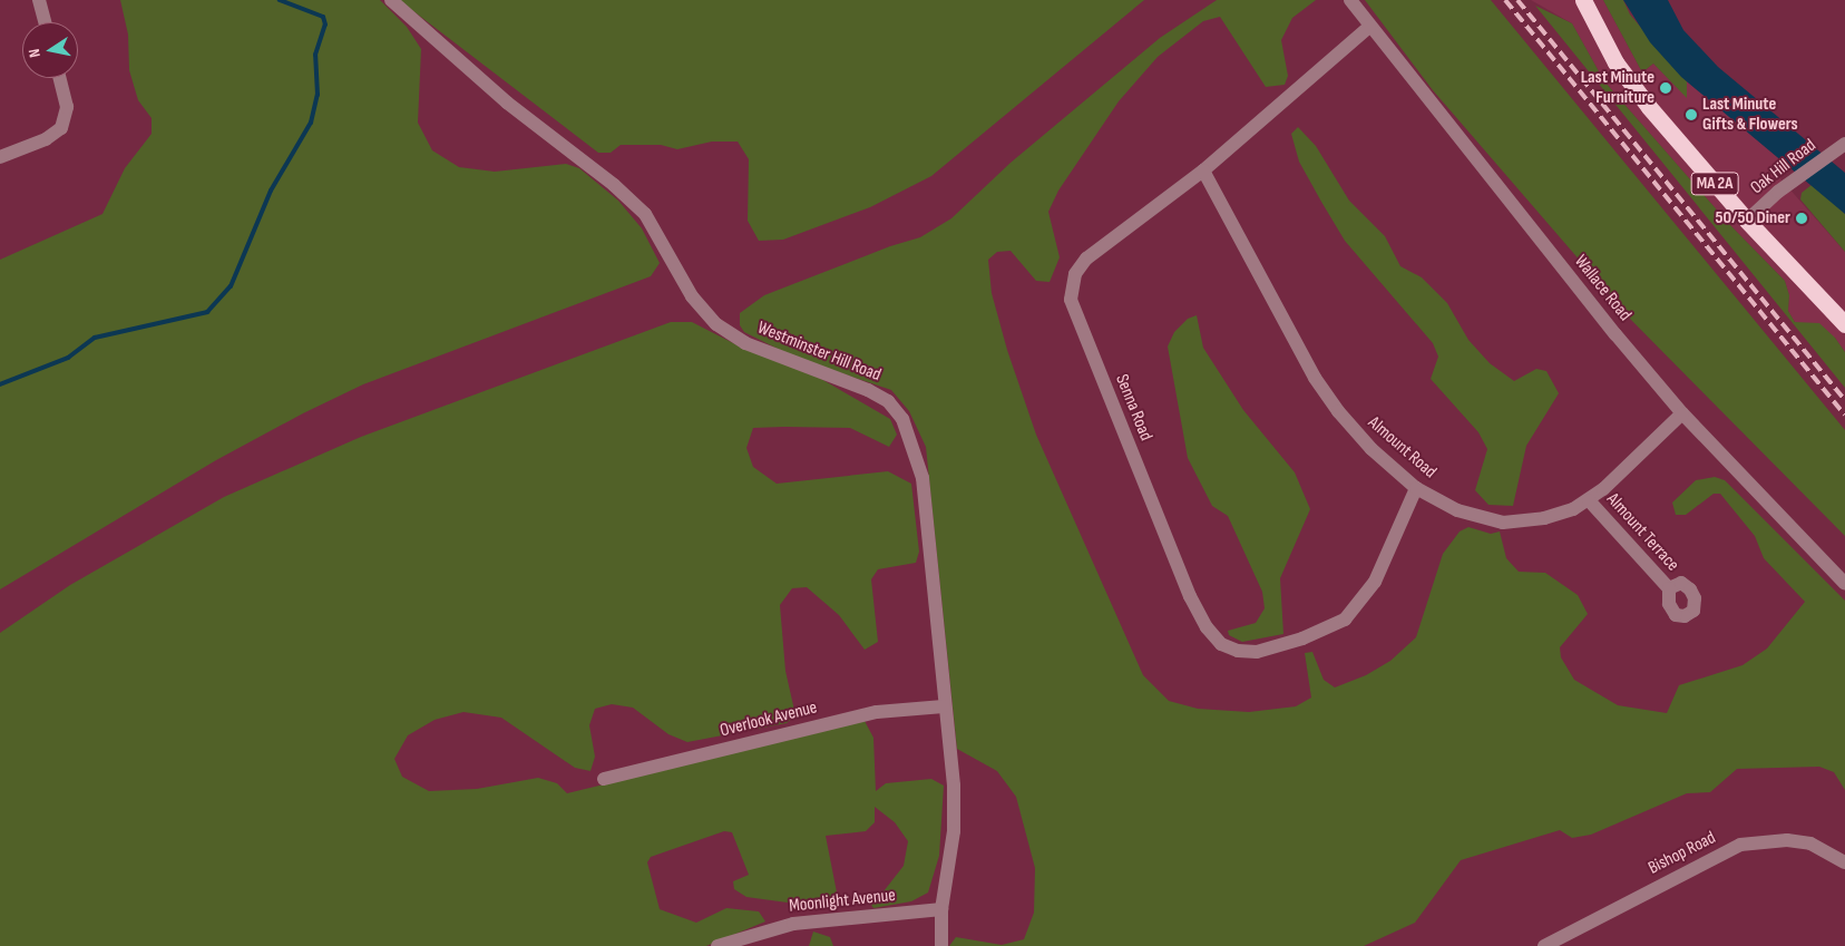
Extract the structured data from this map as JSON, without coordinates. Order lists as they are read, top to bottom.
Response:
{
  "streets": {
    "highway": ["MA 2A"],
    "street": [
      "Oak Hill Road",
      "Wallace Road",
      "Westminster Hill Road",
      "Senna Road",
      "Almount Road",
      "Almount Terrace",
      "Overlook Avenue",
      "Bishop Road",
      "Moonlight Avenue"
    ]
  },
  "crossings": [
    ["Oak Hill Road", "MA 2A"],
    ["Wallace Road", "Senna Road"],
    ["Wallace Road", "Almount Road"],
    ["Westminster Hill Road", "Overlook Avenue"],
    ["Westminster Hill Road", "Moonlight Avenue"],
    ["Senna Road", "Almount Road"],
    ["Almount Road", "Almount Terrace"]
  ],
  "places": ["Last Minute Furniture", "Last Minute Gifts & Flowers", "50/50 Diner"],
  "north": "left"
}
